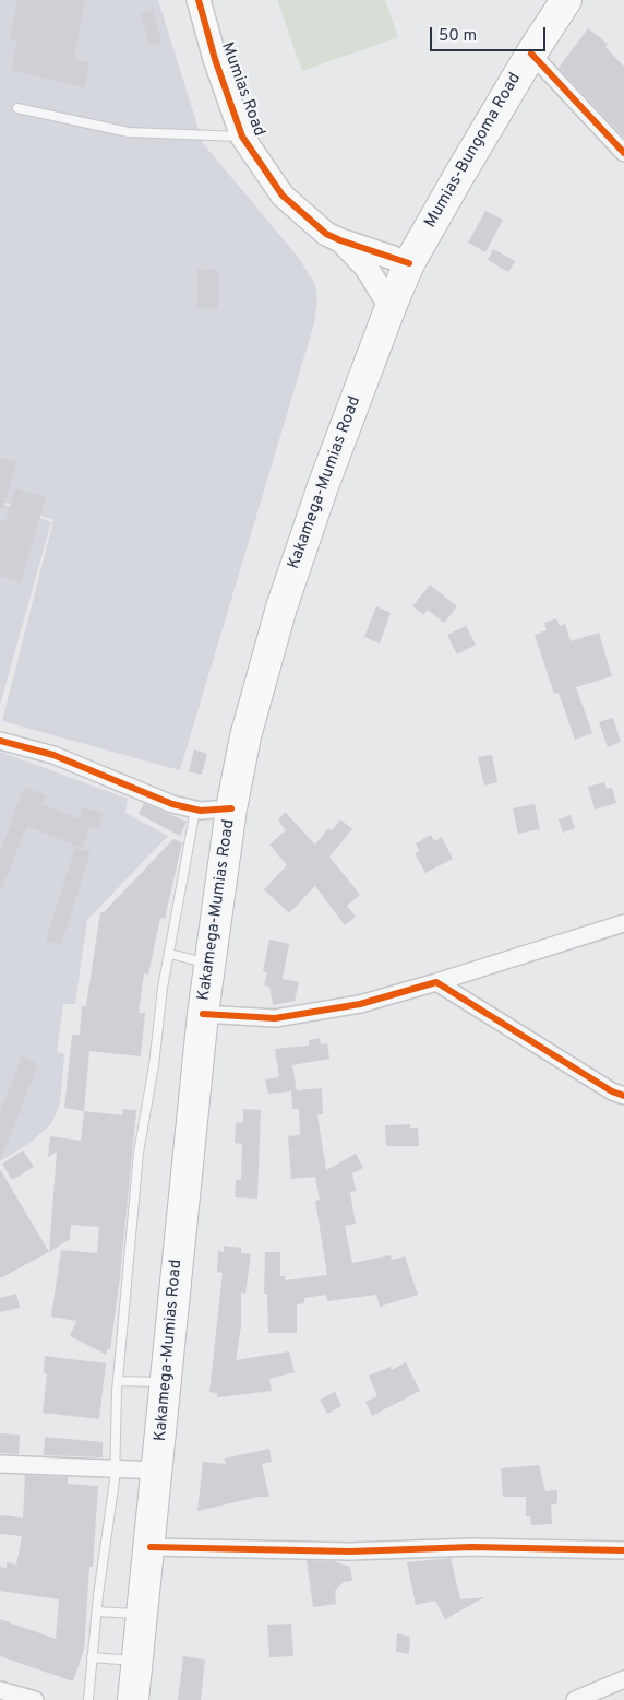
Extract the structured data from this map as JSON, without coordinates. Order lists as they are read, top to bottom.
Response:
{
  "streets": {
    "highway": ["Mumias-Bungoma Road", "Kakamega-Mumias Road"],
    "street": ["Mumias Road"]
  },
  "crossings": [
    ["Mumias Road", "Mumias-Bungoma Road"],
    ["Mumias Road", "Kakamega-Mumias Road"],
    ["Mumias-Bungoma Road", "Kakamega-Mumias Road"]
  ],
  "scale_bar": "50 m"
}
